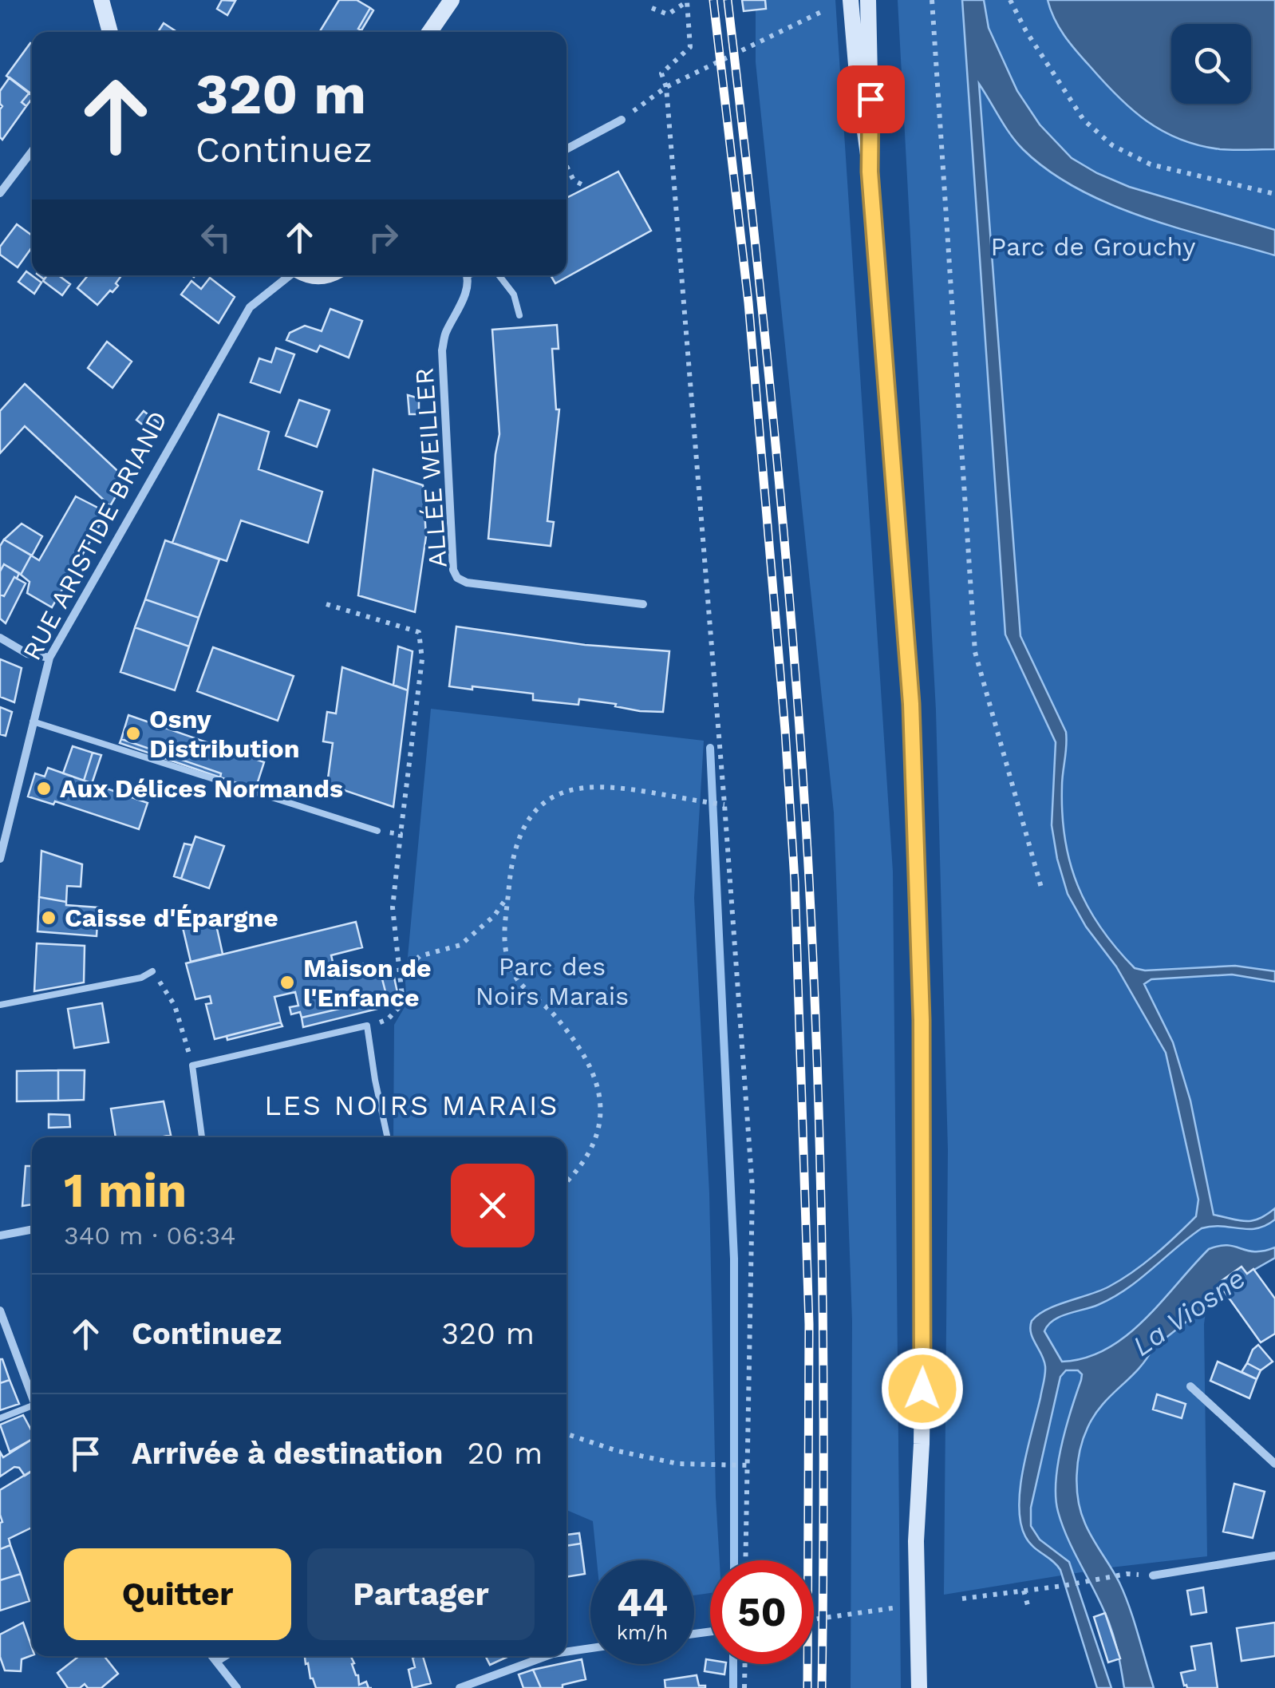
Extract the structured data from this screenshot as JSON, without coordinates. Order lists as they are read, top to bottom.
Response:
{
  "streets": {
    "street": ["ALLÉE WEILLER", "RUE ARISTIDE BRIAND"]
  },
  "districts": ["LES NOIRS MARAIS"],
  "water": ["La Viosne"],
  "parks": ["Parc de Grouchy", "Parc des Noirs Marais"],
  "places": [
    "Osny Distribution",
    "Aux Délices Normands",
    "Caisse d'Épargne",
    "Maison de l'Enfance"
  ],
  "page": {
    "turn": ["320 m", "Continuez"],
    "heading": ["1 min", "340 m · 06:34"],
    "list": [
      {
        "name": "Continuez",
        "value": "320 m"
      },
      {
        "name": "Arrivée à destination",
        "value": "20 m"
      }
    ],
    "buttons": ["Quitter", "Partager"],
    "speed": "44 km/h",
    "limit": "50"
  }
}
